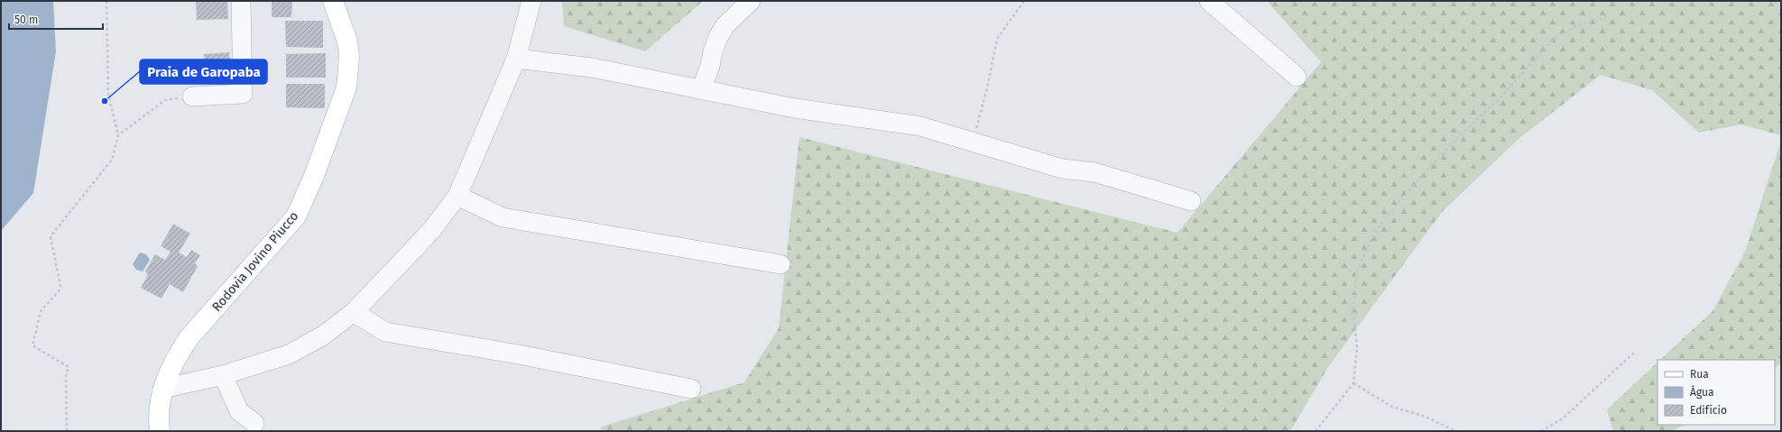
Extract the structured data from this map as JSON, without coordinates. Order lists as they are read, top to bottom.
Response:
{
  "streets": {
    "main road": ["Rodovia Jovino Piucco"]
  },
  "places": ["Praia de Garopaba"],
  "legend": ["Rua", "Água", "Edifício"],
  "scale_bar": "50 m"
}
